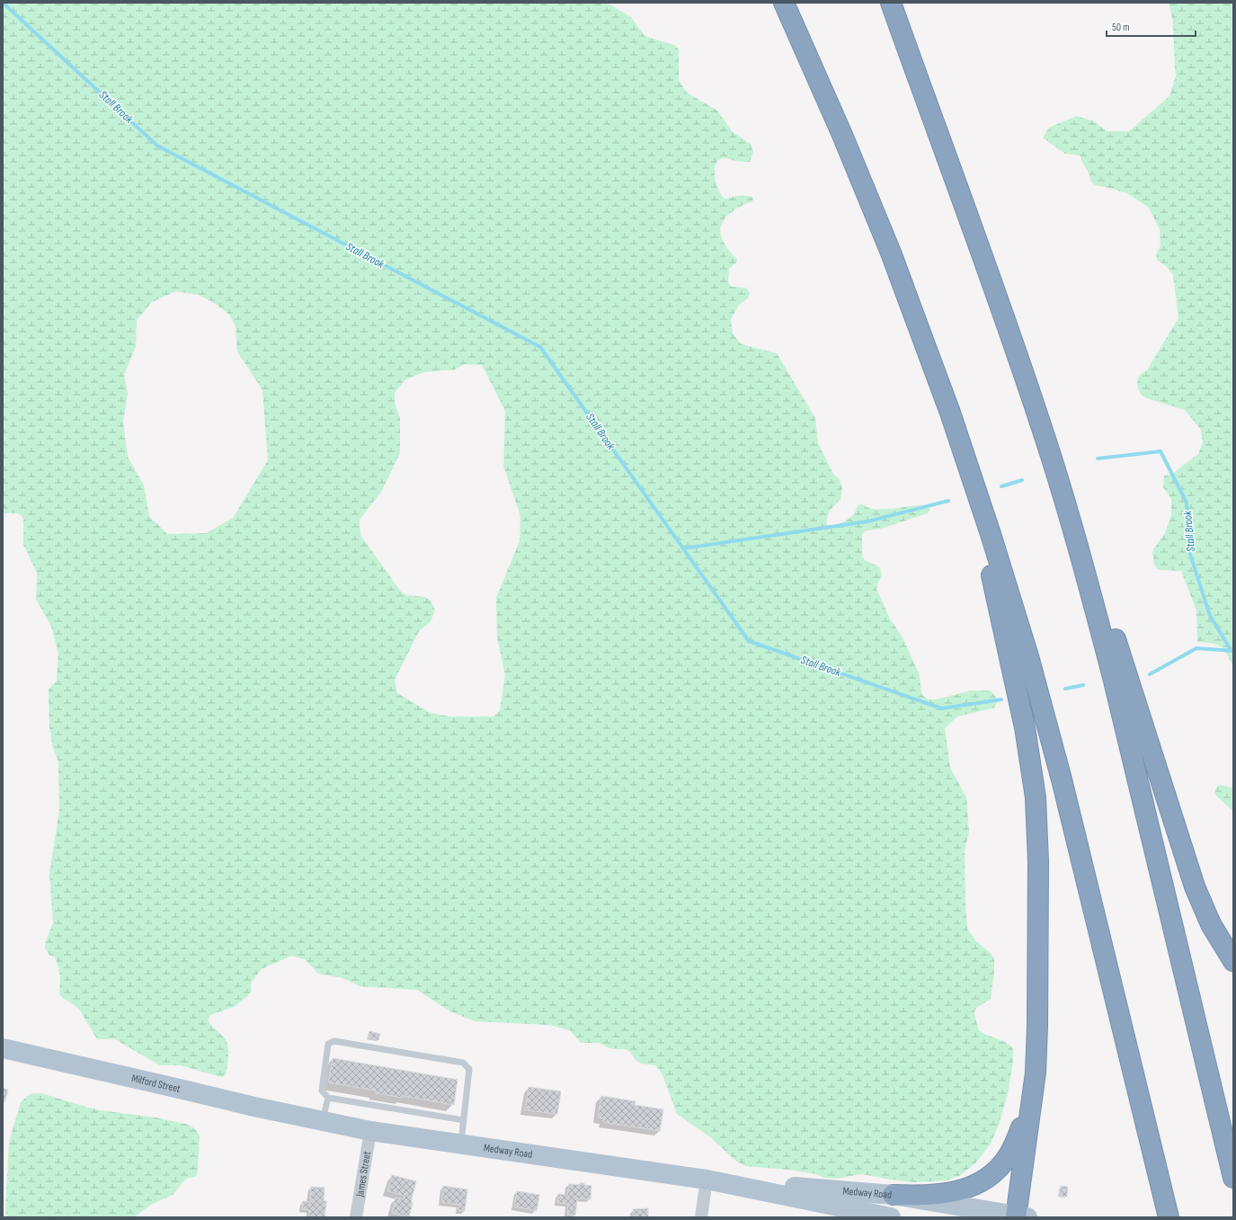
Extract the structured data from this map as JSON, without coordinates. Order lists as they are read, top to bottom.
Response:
{
  "streets": {
    "main road": ["Milford Street", "Medway Road"],
    "street": ["James Street"]
  },
  "crossings": [
    ["Milford Street", "Medway Road"],
    ["Medway Road", "James Street"]
  ],
  "water": ["Stall Brook"],
  "scale_bar": "50 m"
}
